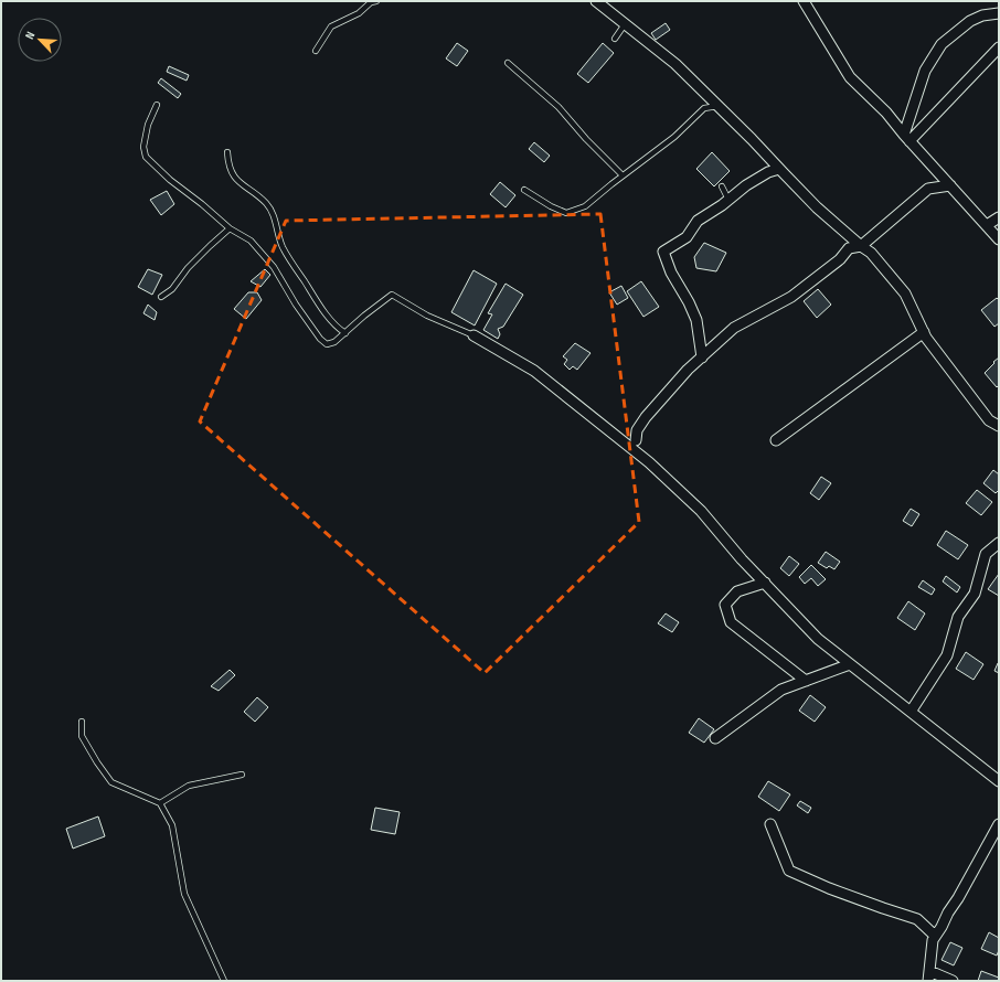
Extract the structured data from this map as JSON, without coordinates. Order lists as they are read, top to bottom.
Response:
{
  "north": "top left"
}
